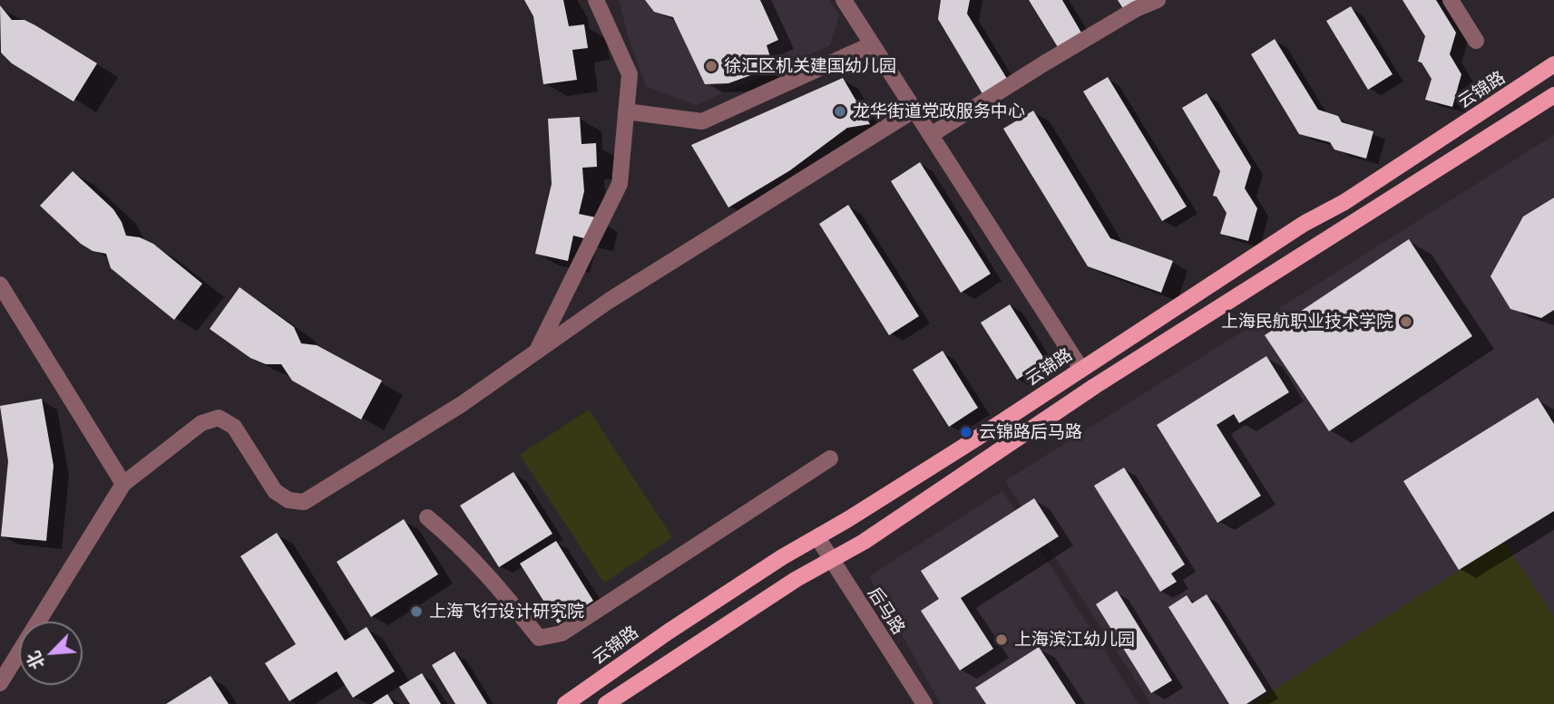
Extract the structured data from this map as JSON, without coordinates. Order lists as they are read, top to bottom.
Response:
{
  "streets": {
    "main road": ["云锦路"],
    "street": ["后马路"]
  },
  "crossings": [
    ["云锦路", "后马路"]
  ],
  "places": [
    "徐汇区机关建国幼儿园",
    "龙华街道党政服务中心",
    "上海民航职业技术学院",
    "云锦路后马路",
    "上海飞行设计研究院",
    "上海滨江幼儿园"
  ],
  "north": "bottom left"
}
